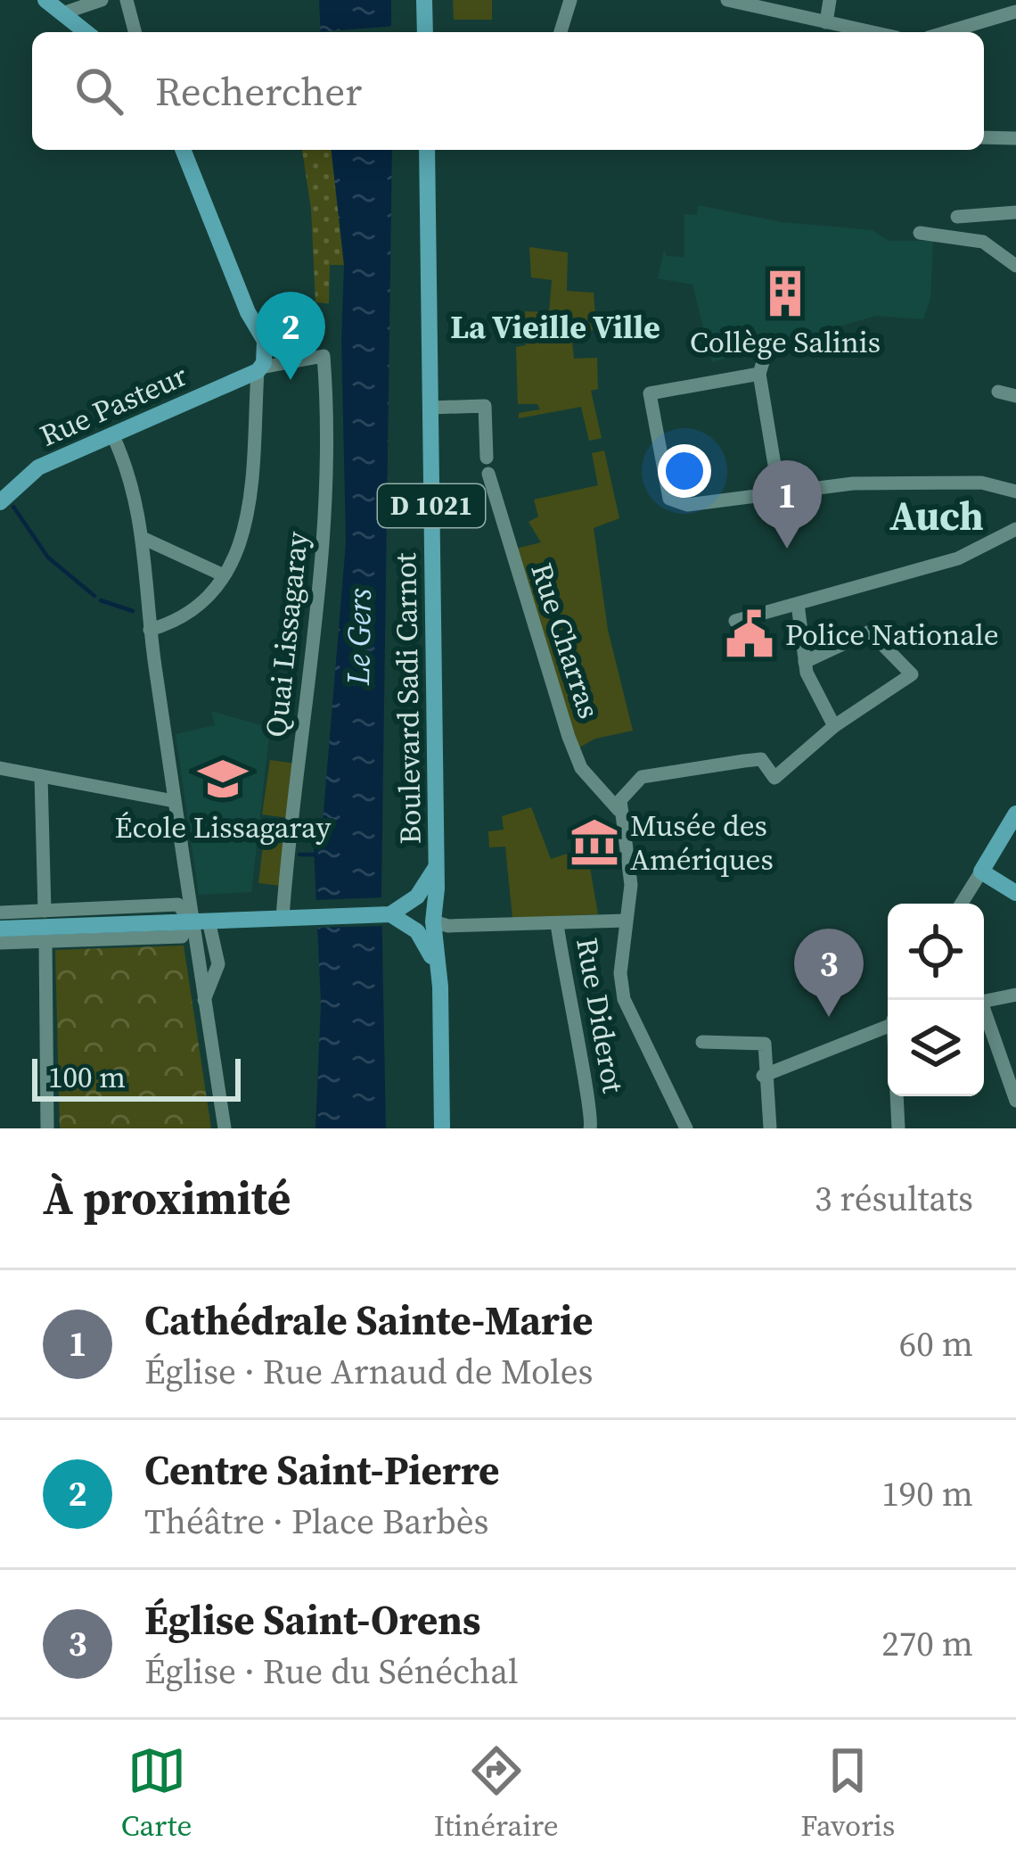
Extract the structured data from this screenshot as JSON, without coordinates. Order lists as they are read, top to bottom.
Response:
{
  "streets": {
    "main road": ["Rue Pasteur", "D 1021", "Boulevard Sadi Carnot"],
    "street": ["Quai Lissagaray", "Rue Charras", "Rue Diderot"]
  },
  "crossings": [
    ["Rue Pasteur", "Quai Lissagaray"],
    ["Rue Charras", "Boulevard Sadi Carnot"]
  ],
  "districts": ["La Vieille Ville", "Auch"],
  "water": ["Le Gers"],
  "places": {
    "building": ["Collège Salinis"],
    "public building": ["Police Nationale"],
    "school or university": ["École Lissagaray"],
    "museum": ["Musée des Amériques"]
  },
  "scale_bar": "100 m",
  "page": {
    "search": "Rechercher",
    "pins": ["2", "1", "3"],
    "scale": "100 m",
    "heading": ["À proximité", "3 résultats"],
    "list": [
      {
        "mark": "1",
        "name": "Cathédrale Sainte-Marie",
        "note": "Église · Rue Arnaud de Moles",
        "value": "60 m"
      },
      {
        "mark": "2",
        "name": "Centre Saint-Pierre",
        "note": "Théâtre · Place Barbès",
        "value": "190 m"
      },
      {
        "mark": "3",
        "name": "Église Saint-Orens",
        "note": "Église · Rue du Sénéchal",
        "value": "270 m"
      }
    ],
    "nav": ["Carte", "Itinéraire", "Favoris"]
  }
}
